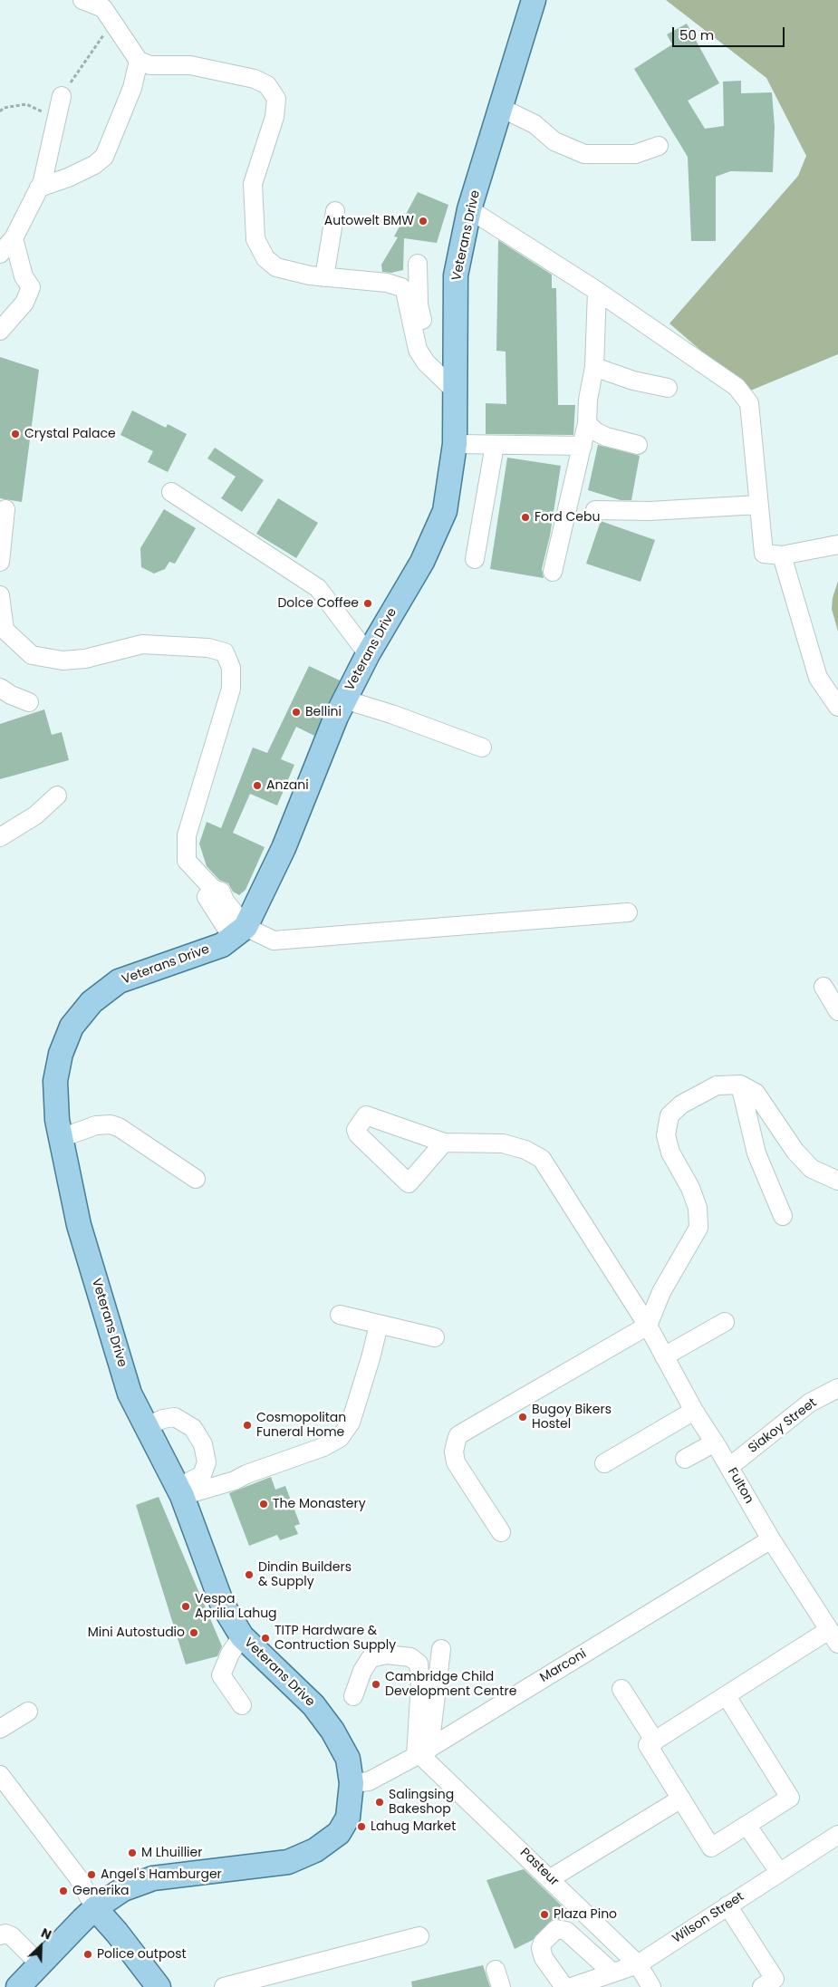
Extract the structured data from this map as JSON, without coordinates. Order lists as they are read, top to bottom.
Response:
{
  "streets": {
    "main road": ["Veterans Drive"],
    "street": [
      "Siakoy Street",
      "Fulton",
      "Marconi",
      "Pasteur",
      "Wilson Street"
    ]
  },
  "crossings": [
    ["Veterans Drive", "Marconi"],
    ["Siakoy Street", "Fulton"],
    ["Fulton", "Marconi"],
    ["Marconi", "Pasteur"],
    ["Pasteur", "Wilson Street"]
  ],
  "places": [
    "Autowelt BMW",
    "Crystal Palace",
    "Ford Cebu",
    "Dolce Coffee",
    "Bellini",
    "Anzani",
    "Bugoy Bikers Hostel",
    "Cosmopolitan Funeral Home",
    "The Monastery",
    "Dindin Builders & Supply",
    "Vespa Aprilia Lahug",
    "Mini Autostudio",
    "TITP Hardware & Contruction Supply",
    "Cambridge Child Development Centre",
    "Salingsing Bakeshop",
    "Lahug Market",
    "M Lhuillier",
    "Angel's Hamburger",
    "Generika",
    "Plaza Pino",
    "Police outpost"
  ],
  "scale_bar": "50 m",
  "north": "top right"
}
